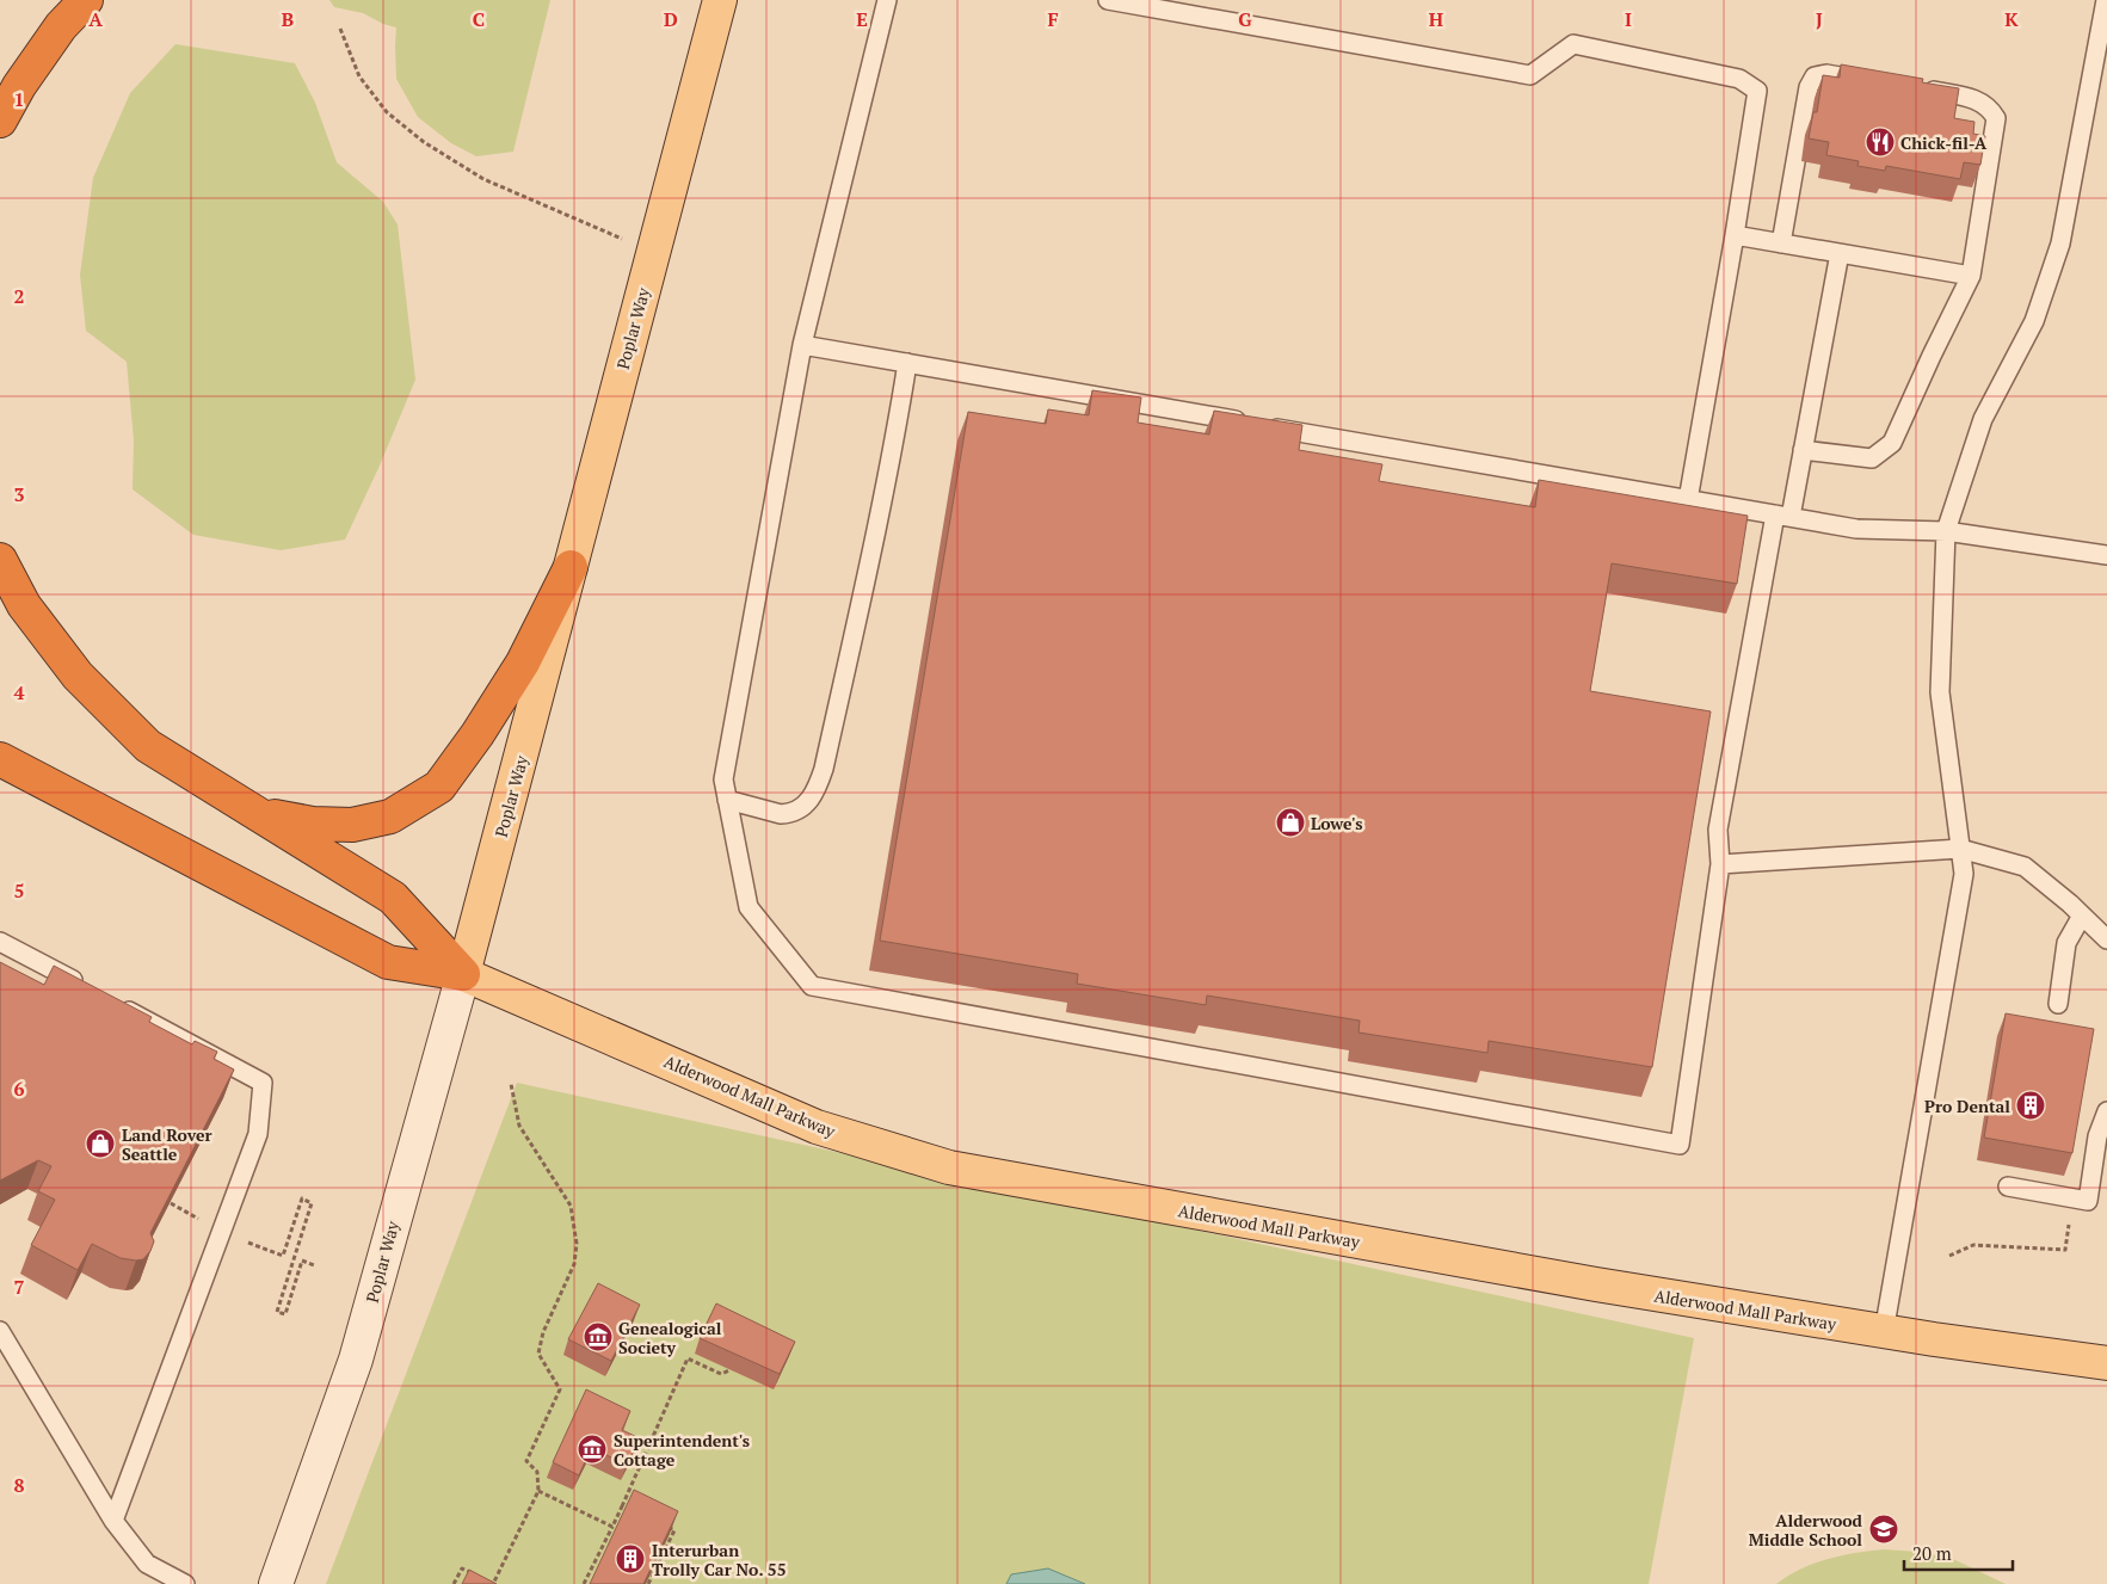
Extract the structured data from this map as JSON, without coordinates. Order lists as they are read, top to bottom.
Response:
{
  "streets": {
    "main road": ["Poplar Way", "Alderwood Mall Parkway"]
  },
  "crossings": [
    ["Poplar Way", "Alderwood Mall Parkway"]
  ],
  "places": {
    "restaurant": ["Chick-fil-A"],
    "shop": ["Lowe's", "Land Rover Seattle"],
    "building": ["Pro Dental", "Interurban Trolly Car No. 55"],
    "museum": ["Genealogical Society", "Superintendent's Cottage"],
    "school or university": ["Alderwood Middle School"]
  },
  "scale_bar": "20 m",
  "grid": {
    "columns": [
      "A",
      "B",
      "C",
      "D",
      "E",
      "F",
      "G",
      "H",
      "I",
      "J",
      "K"
    ],
    "rows": [
      "1",
      "2",
      "3",
      "4",
      "5",
      "6",
      "7",
      "8"
    ]
  }
}
